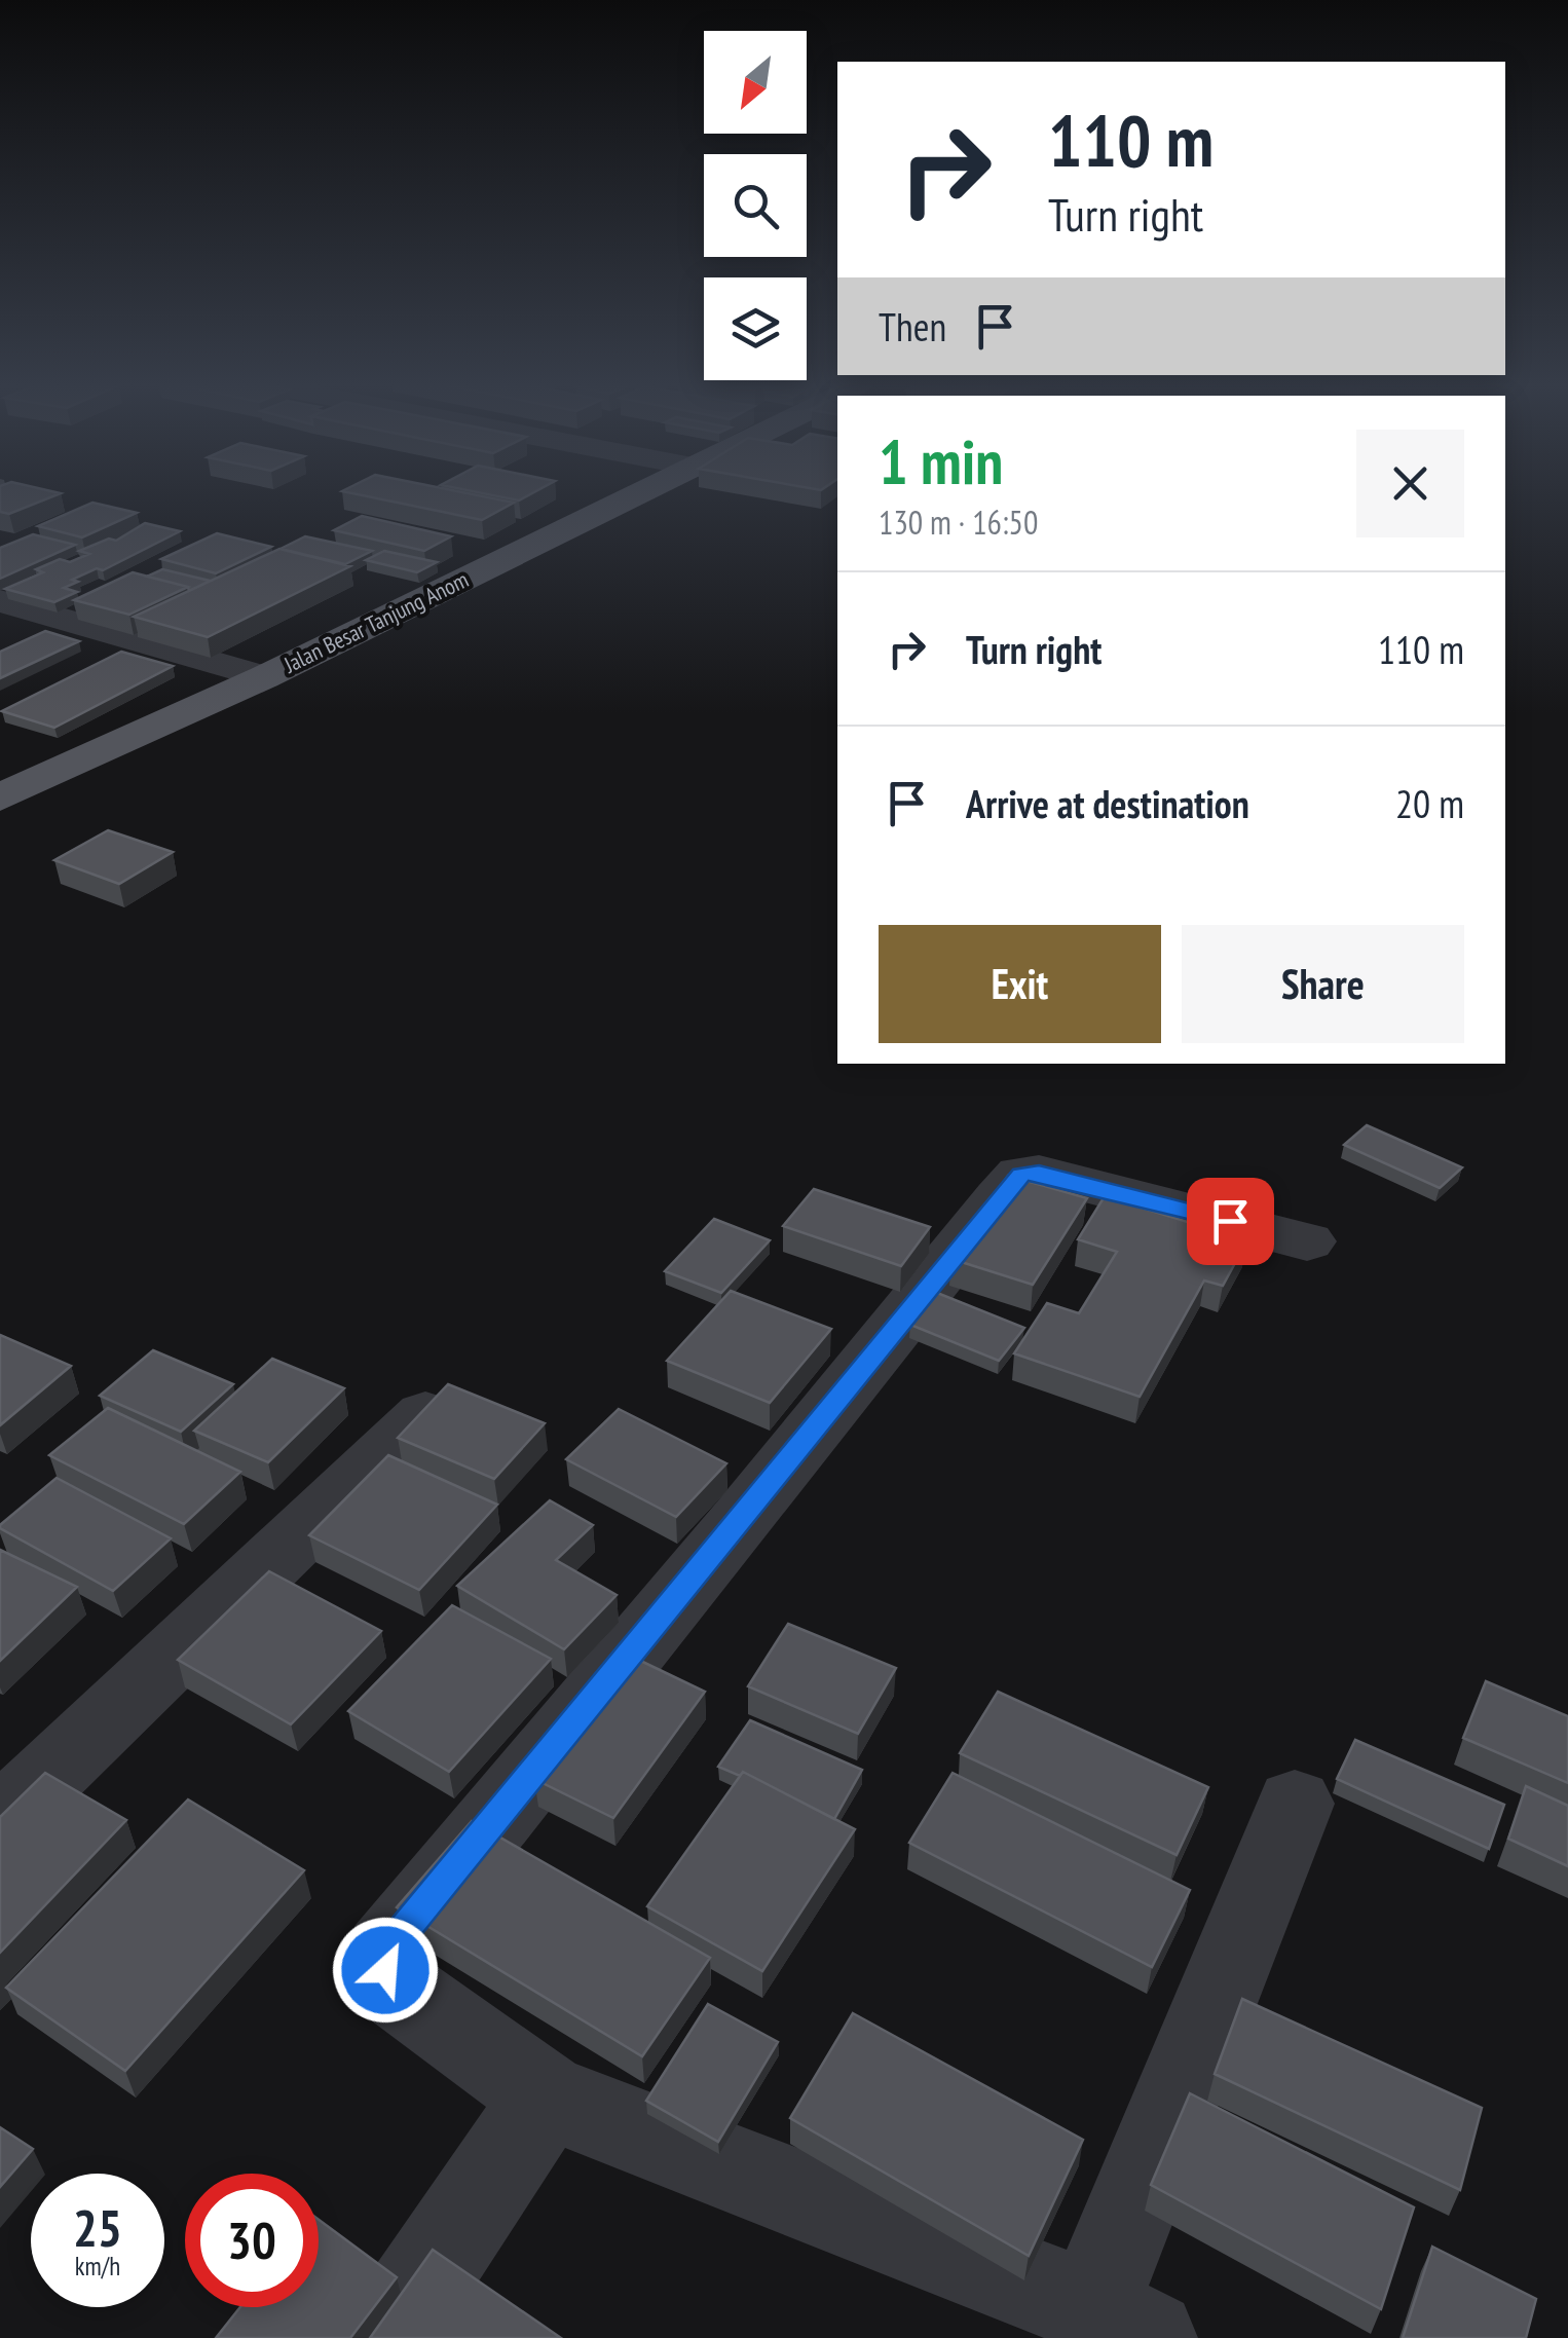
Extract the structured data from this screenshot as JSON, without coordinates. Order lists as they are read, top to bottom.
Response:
{
  "streets": {
    "main road": ["Jalan Besar Tanjung Anom"]
  },
  "north": "bottom left",
  "page": {
    "turn": ["110 m", "Turn right"],
    "then": "Then",
    "heading": ["1 min", "130 m · 16:50"],
    "list": [
      {
        "name": "Turn right",
        "value": "110 m"
      },
      {
        "name": "Arrive at destination",
        "value": "20 m"
      }
    ],
    "buttons": ["Exit", "Share"],
    "speed": "25 km/h",
    "limit": "30"
  }
}
